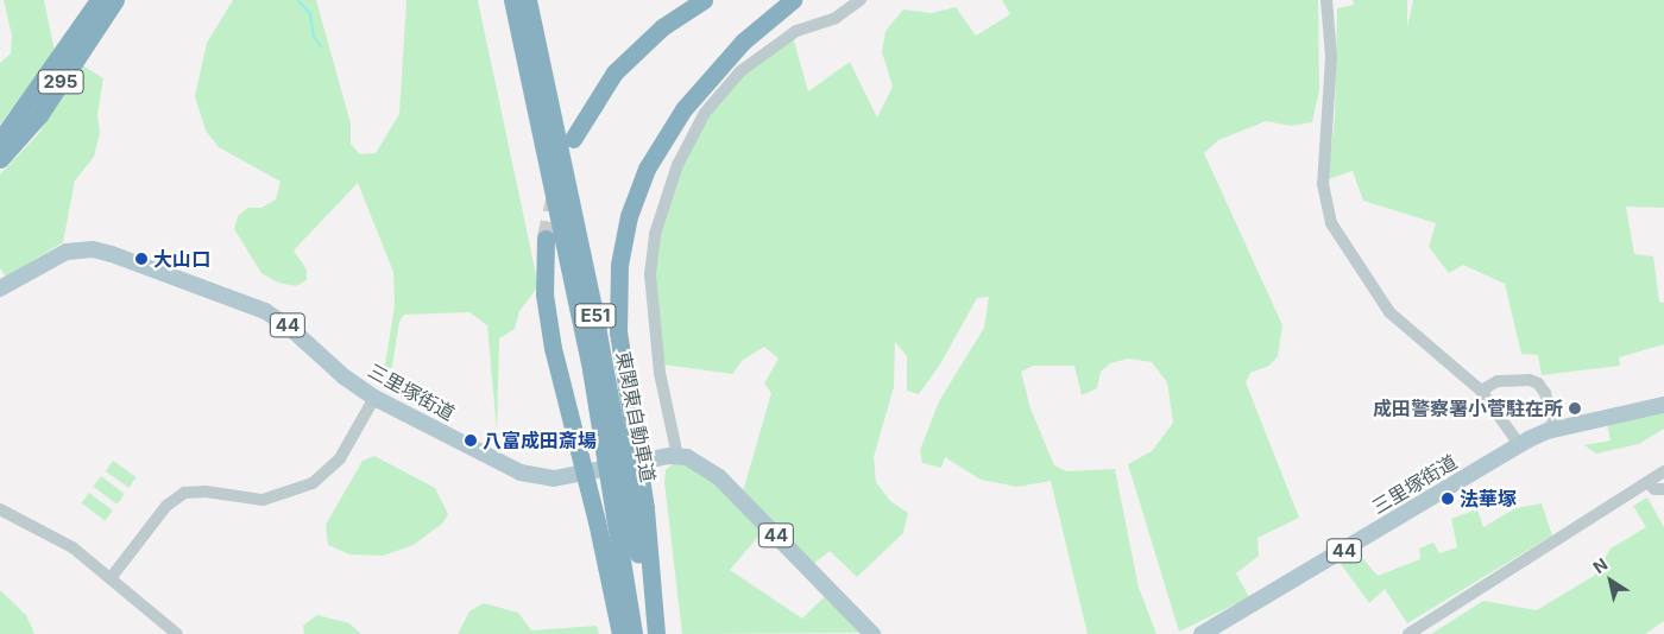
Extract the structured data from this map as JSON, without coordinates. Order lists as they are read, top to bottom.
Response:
{
  "streets": {
    "highway": ["295", "E51", "東関東自動車道"],
    "main road": ["44", "三里塚街道"]
  },
  "crossings": [
    ["44", "三里塚街道"]
  ],
  "places": [
    "大山口",
    "成田警察署小菅駐在所",
    "八富成田斎場",
    "法華塚"
  ],
  "north": "top left"
}
